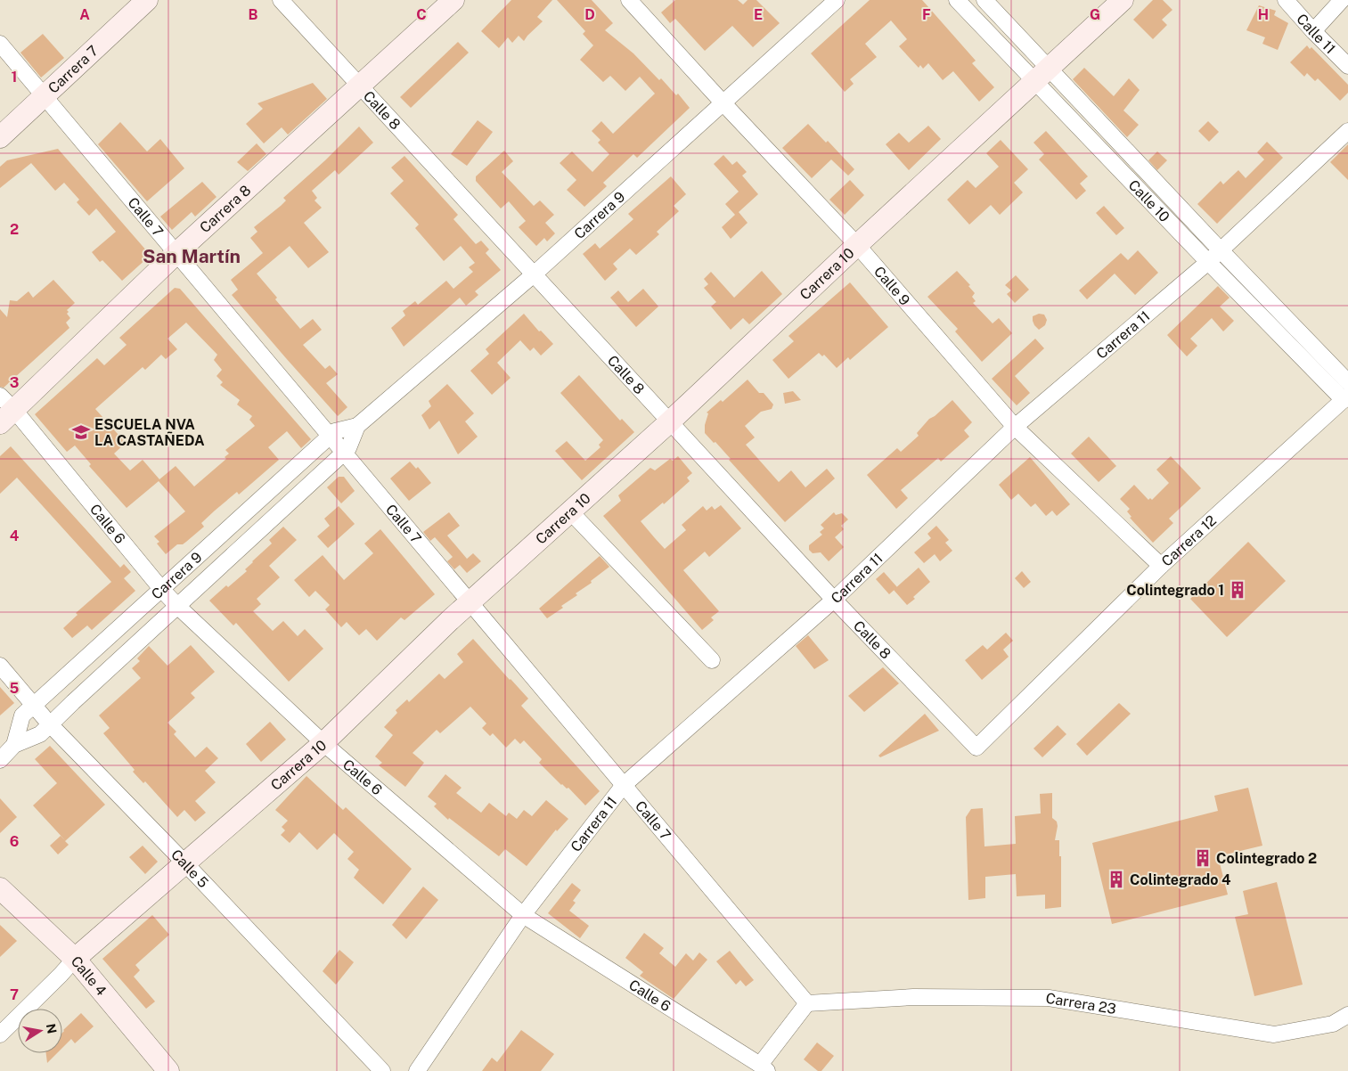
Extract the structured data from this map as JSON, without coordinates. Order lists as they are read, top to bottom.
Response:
{
  "streets": {
    "street": [
      "Calle 11",
      "Carrera 7",
      "Calle 8",
      "Calle 10",
      "Carrera 8",
      "Carrera 9",
      "Calle 7",
      "Carrera 10",
      "Calle 9",
      "Carrera 11",
      "Calle 6",
      "Carrera 12",
      "Calle 5",
      "Calle 4",
      "Carrera 23"
    ]
  },
  "crossings": [
    ["Carrera 7", "Calle 7"],
    ["Calle 8", "Carrera 8"],
    ["Calle 8", "Carrera 9"],
    ["Calle 8", "Carrera 10"],
    ["Calle 8", "Carrera 11"],
    ["Calle 8", "Carrera 12"],
    ["Calle 10", "Carrera 10"],
    ["Calle 10", "Carrera 11"],
    ["Calle 10", "Carrera 12"],
    ["Carrera 8", "Calle 7"],
    ["Carrera 8", "Calle 6"],
    ["Carrera 9", "Calle 7"],
    ["Carrera 9", "Calle 9"],
    ["Carrera 9", "Calle 6"],
    ["Carrera 9", "Calle 5"],
    ["Calle 7", "Carrera 10"],
    ["Calle 7", "Carrera 11"],
    ["Calle 7", "Carrera 23"],
    ["Carrera 10", "Calle 9"],
    ["Carrera 10", "Calle 6"],
    ["Carrera 10", "Calle 5"],
    ["Carrera 10", "Calle 4"],
    ["Calle 9", "Carrera 11"],
    ["Calle 9", "Carrera 12"],
    ["Carrera 11", "Calle 6"]
  ],
  "districts": ["San Martín"],
  "places": {
    "school or university": ["ESCUELA NVA LA CASTAÑEDA"],
    "building": ["Colintegrado 1", "Colintegrado 2", "Colintegrado 4"]
  },
  "north": "right",
  "grid": {
    "columns": [
      "A",
      "B",
      "C",
      "D",
      "E",
      "F",
      "G",
      "H"
    ],
    "rows": [
      "1",
      "2",
      "3",
      "4",
      "5",
      "6",
      "7"
    ]
  }
}
